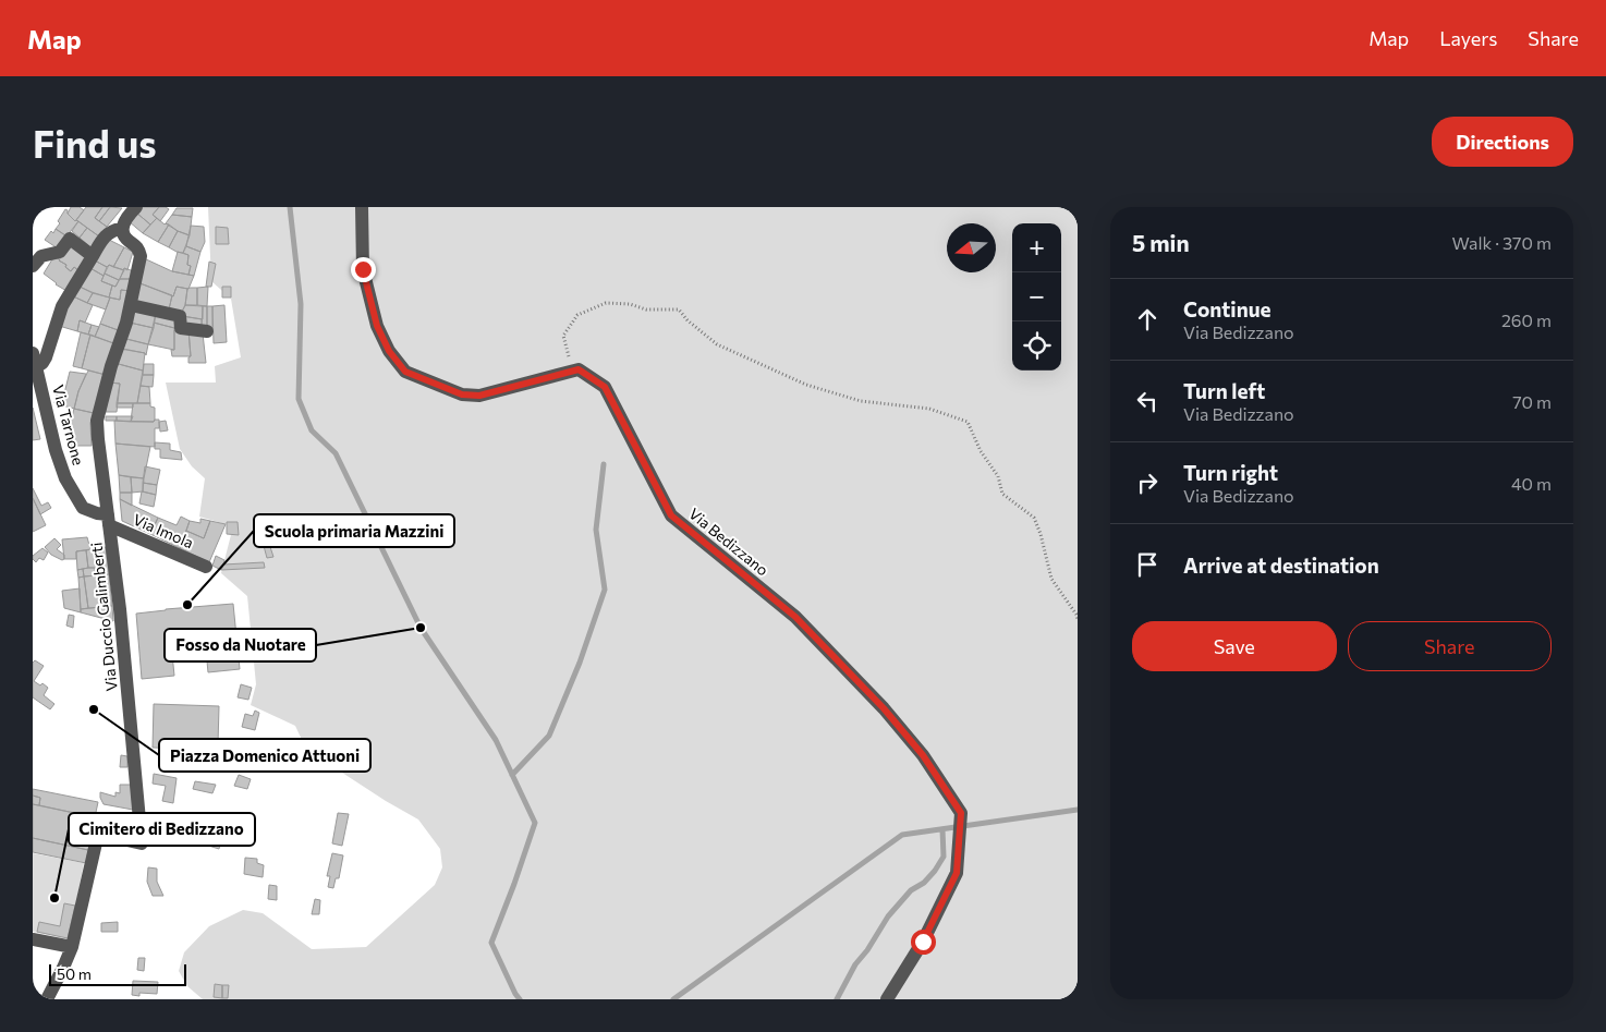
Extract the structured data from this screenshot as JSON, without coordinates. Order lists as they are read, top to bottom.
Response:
{
  "streets": {
    "street": [
      "Via Tarnone",
      "Via Imola",
      "Via Bedizzano",
      "Via Duccio Galimberti"
    ]
  },
  "crossings": [
    ["Via Tarnone", "Via Imola"],
    ["Via Tarnone", "Via Duccio Galimberti"],
    ["Via Imola", "Via Duccio Galimberti"]
  ],
  "places": [
    "Scuola primaria Mazzini",
    "Fosso da Nuotare",
    "Piazza Domenico Attuoni",
    "Cimitero di Bedizzano"
  ],
  "scale_bar": "50 m",
  "north": "left",
  "page": {
    "header": "Map",
    "nav": ["Map", "Layers", "Share"],
    "buttons": [
      "Directions",
      ["Save", "Share"]
    ],
    "title": "Find us",
    "heading": ["5 min", "Walk · 370 m"],
    "map_buttons": ["+", "−"],
    "list": [
      ["Continue", "Via Bedizzano", "260 m"],
      ["Turn left", "Via Bedizzano", "70 m"],
      ["Turn right", "Via Bedizzano", "40 m"],
      "Arrive at destination"
    ],
    "scale": "50 m"
  }
}
